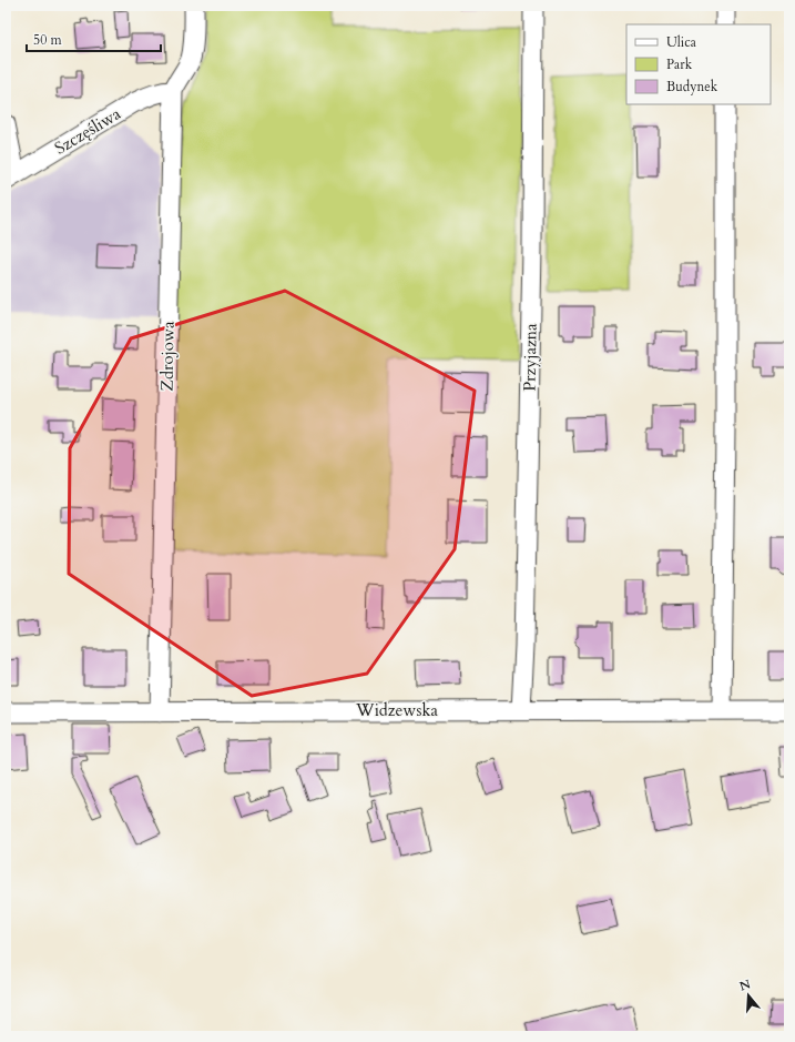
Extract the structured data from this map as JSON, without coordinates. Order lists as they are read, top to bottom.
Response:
{
  "streets": {
    "street": [
      "Szczęśliwa",
      "Zdrojowa",
      "Przyjazna",
      "Widzewska"
    ]
  },
  "crossings": [
    ["Szczęśliwa", "Zdrojowa"],
    ["Zdrojowa", "Widzewska"],
    ["Przyjazna", "Widzewska"]
  ],
  "legend": ["Ulica", "Park", "Budynek"],
  "scale_bar": "50 m",
  "north": "top"
}
